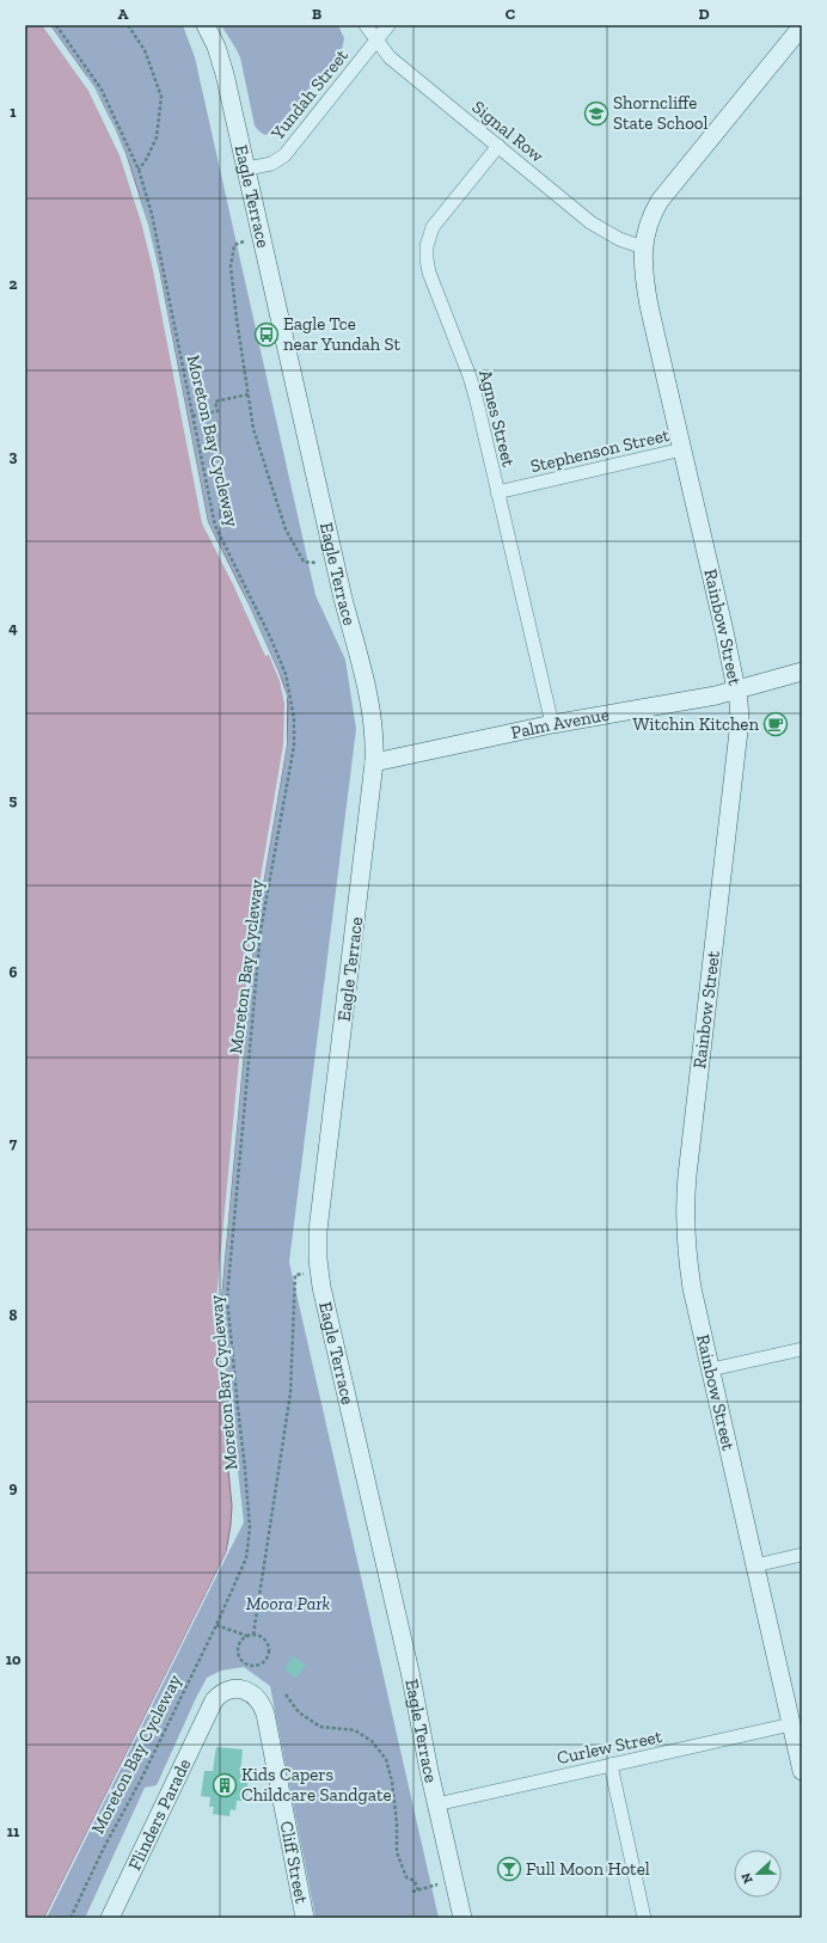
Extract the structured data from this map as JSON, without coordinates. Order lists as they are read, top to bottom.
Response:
{
  "streets": {
    "street": [
      "Yundah Street",
      "Signal Row",
      "Eagle Terrace",
      "Agnes Street",
      "Stephenson Street",
      "Rainbow Street",
      "Palm Avenue",
      "Curlew Street",
      "Flinders Parade",
      "Cliff Street"
    ],
    "path": ["Moreton Bay Cycleway"]
  },
  "crossings": [
    ["Yundah Street", "Signal Row"],
    ["Yundah Street", "Eagle Terrace"],
    ["Signal Row", "Agnes Street"],
    ["Signal Row", "Rainbow Street"],
    ["Eagle Terrace", "Palm Avenue"],
    ["Eagle Terrace", "Curlew Street"],
    ["Agnes Street", "Stephenson Street"],
    ["Agnes Street", "Palm Avenue"],
    ["Stephenson Street", "Rainbow Street"],
    ["Rainbow Street", "Palm Avenue"],
    ["Rainbow Street", "Curlew Street"],
    ["Flinders Parade", "Cliff Street"]
  ],
  "parks": ["Moora Park"],
  "places": {
    "school or university": ["Shorncliffe State School"],
    "bus stop": ["Eagle Tce near Yundah St"],
    "cafe": ["Witchin Kitchen"],
    "building": ["Kids Capers Childcare Sandgate"],
    "bar": ["Full Moon Hotel"]
  },
  "north": "left",
  "grid": {
    "columns": [
      "A",
      "B",
      "C",
      "D"
    ],
    "rows": [
      "1",
      "2",
      "3",
      "4",
      "5",
      "6",
      "7",
      "8",
      "9",
      "10",
      "11"
    ]
  }
}
